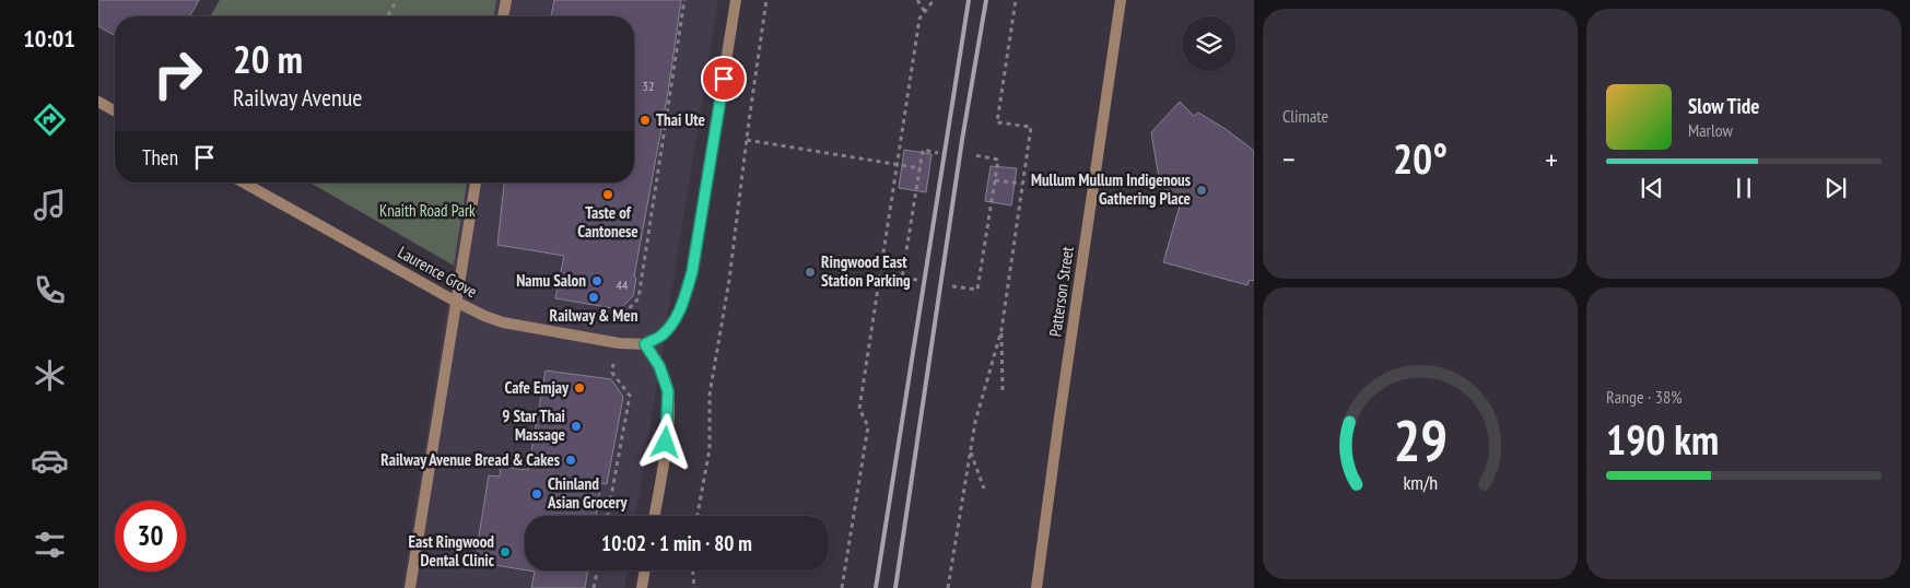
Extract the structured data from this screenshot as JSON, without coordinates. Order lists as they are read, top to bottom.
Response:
{
  "streets": {
    "street": ["Laurence Grove", "Patterson Street"]
  },
  "parks": ["Knaith Road Park"],
  "places": [
    "Thai Ute",
    "Mullum Mullum Indigenous Gathering Place",
    "Taste of Cantonese",
    "Ringwood East Station Parking",
    "Namu Salon",
    "Railway & Men",
    "Cafe Emjay",
    "9 Star Thai Massage",
    "Railway Avenue Bread & Cakes",
    "Chinland Asian Grocery",
    "East Ringwood Dental Clinic"
  ],
  "house_numbers": ["32", "44"],
  "page": {
    "tabs": "10:01",
    "tile": [
      "Climate",
      ["Range · 38%", "190 km"]
    ],
    "turn": ["20 m", "Railway Avenue"],
    "song": ["Slow Tide", "Marlow"],
    "then": "Then",
    "heat": ["−", "20°", "+"],
    "limit": "30",
    "trip": "10:02 · 1 min · 80 m",
    "gauge": ["29", "km/h"]
  }
}
